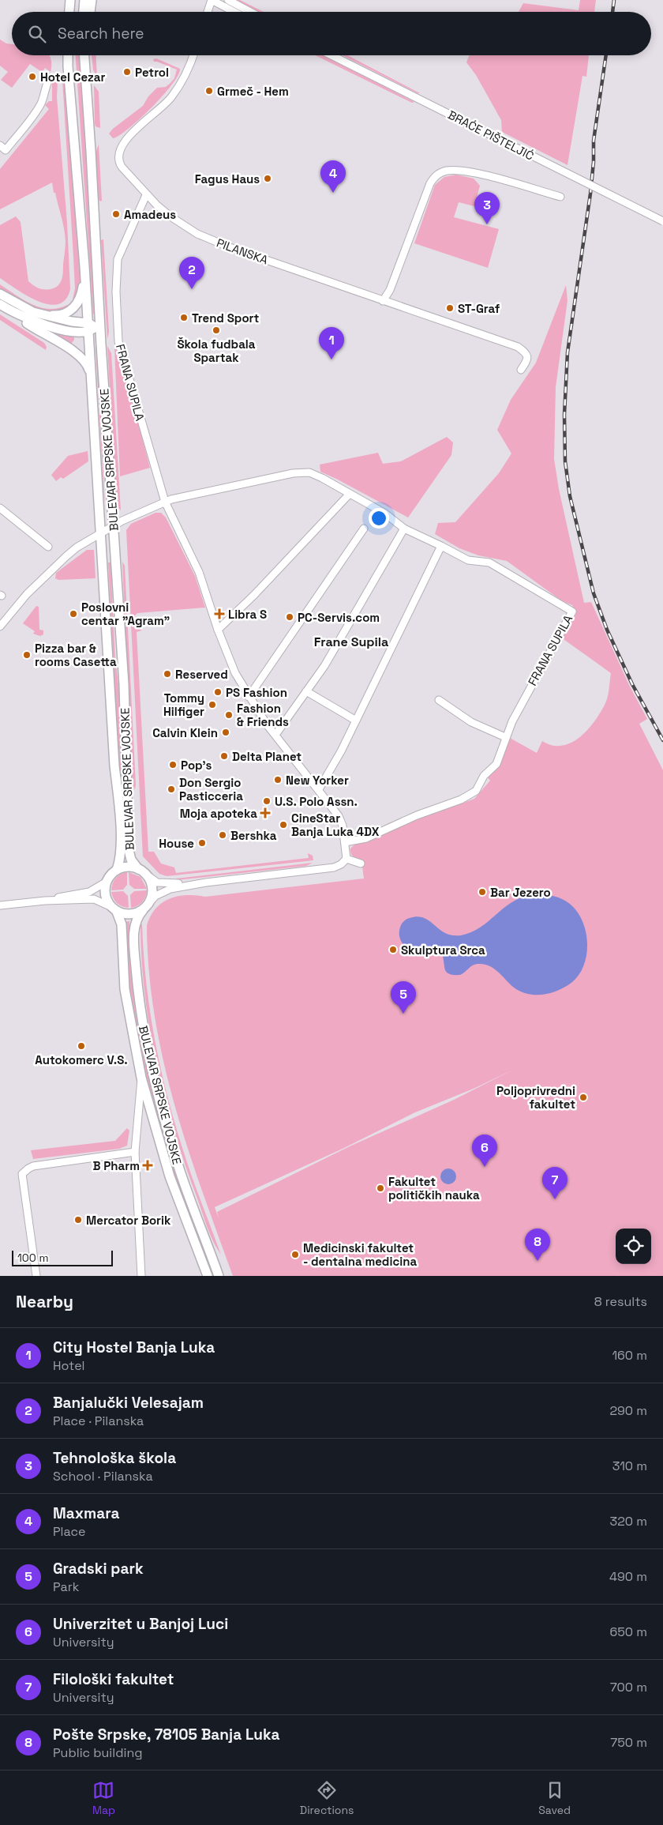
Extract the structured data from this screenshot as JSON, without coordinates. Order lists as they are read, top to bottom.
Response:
{
  "streets": {
    "main road": ["BULEVAR SRPSKE VOJSKE"],
    "street": ["BRAĆE PIŠTELJIĆ", "PILANSKA", "FRANA SUPILA"]
  },
  "crossings": [
    ["PILANSKA", "FRANA SUPILA"],
    ["FRANA SUPILA", "BULEVAR SRPSKE VOJSKE"]
  ],
  "districts": ["Frane Supila"],
  "places": {
    "other": [
      "Petrol",
      "Hotel Cezar",
      "Grmeč - Hem",
      "Fagus Haus",
      "Amadeus",
      "ST-Graf",
      "Trend Sport",
      "Škola fudbala Spartak",
      "Poslovni centar \"Agram\"",
      "PC-Servis.com",
      "Pizza bar & rooms Casetta",
      "Reserved",
      "PS Fashion",
      "Tommy Hilfiger",
      "Fashion & Friends",
      "Calvin Klein",
      "Delta Planet",
      "Pop's",
      "New Yorker",
      "Don Sergio Pasticceria",
      "U.S. Polo Assn.",
      "CineStar Banja Luka 4DX",
      "Bershka",
      "House",
      "Bar Jezero",
      "Skulptura Srca",
      "Autokomerc V.S.",
      "Poljoprivredni fakultet",
      "Fakultet političkih nauka",
      "Mercator Borik",
      "Medicinski fakultet - dentalna medicina"
    ],
    "health": ["Libra S", "Moja apoteka", "B Pharm"]
  },
  "scale_bar": "100 m",
  "page": {
    "search": "Search here",
    "pins": [
      "4",
      "3",
      "2",
      "1",
      "5",
      "6",
      "7",
      "8"
    ],
    "scale": "100 m",
    "heading": ["Nearby", "8 results"],
    "list": [
      {
        "mark": "1",
        "name": "City Hostel Banja Luka",
        "note": "Hotel",
        "value": "160 m"
      },
      {
        "mark": "2",
        "name": "Banjalučki Velesajam",
        "note": "Place · Pilanska",
        "value": "290 m"
      },
      {
        "mark": "3",
        "name": "Tehnološka škola",
        "note": "School · Pilanska",
        "value": "310 m"
      },
      {
        "mark": "4",
        "name": "Maxmara",
        "note": "Place",
        "value": "320 m"
      },
      {
        "mark": "5",
        "name": "Gradski park",
        "note": "Park",
        "value": "490 m"
      },
      {
        "mark": "6",
        "name": "Univerzitet u Banjoj Luci",
        "note": "University",
        "value": "650 m"
      },
      {
        "mark": "7",
        "name": "Filološki fakultet",
        "note": "University",
        "value": "700 m"
      },
      {
        "mark": "8",
        "name": "Pošte Srpske, 78105 Banja Luka",
        "note": "Public building",
        "value": "750 m"
      }
    ],
    "nav": ["Map", "Directions", "Saved"]
  }
}
